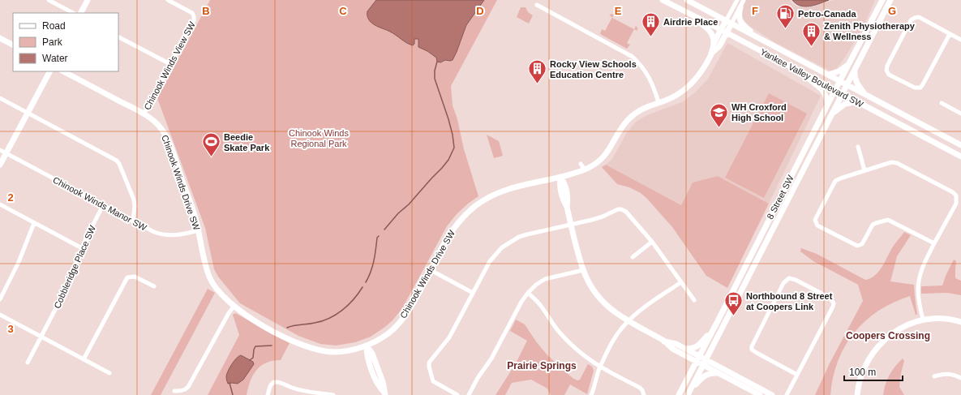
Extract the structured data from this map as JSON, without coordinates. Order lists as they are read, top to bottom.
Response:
{
  "streets": {
    "main road": ["Yankee Valley Boulevard SW", "Chinook Winds Drive SW", "8 Street SW"],
    "street": ["Chinook Winds View SW", "Chinook Winds Manor SW", "Cobbleridge Place SW"]
  },
  "crossings": [
    ["Chinook Winds View SW", "Chinook Winds Drive SW"],
    ["Yankee Valley Boulevard SW", "Chinook Winds Drive SW"],
    ["Yankee Valley Boulevard SW", "8 Street SW"],
    ["Chinook Winds Drive SW", "Chinook Winds Manor SW"],
    ["Chinook Winds Manor SW", "Cobbleridge Place SW"]
  ],
  "districts": ["Coopers Crossing", "Prairie Springs"],
  "parks": ["Chinook Winds Regional Park"],
  "places": {
    "fuel station": ["Petro-Canada"],
    "building": ["Airdrie Place", "Zenith Physiotherapy & Wellness", "Rocky View Schools Education Centre"],
    "school or university": ["WH Croxford High School"],
    "sports": ["Beedie Skate Park"],
    "bus stop": ["Northbound 8 Street at Coopers Link"]
  },
  "legend": ["Road", "Park", "Water"],
  "scale_bar": "100 m",
  "grid": {
    "columns": [
      "B",
      "C",
      "D",
      "E",
      "F",
      "G"
    ],
    "rows": ["2", "3"]
  }
}
